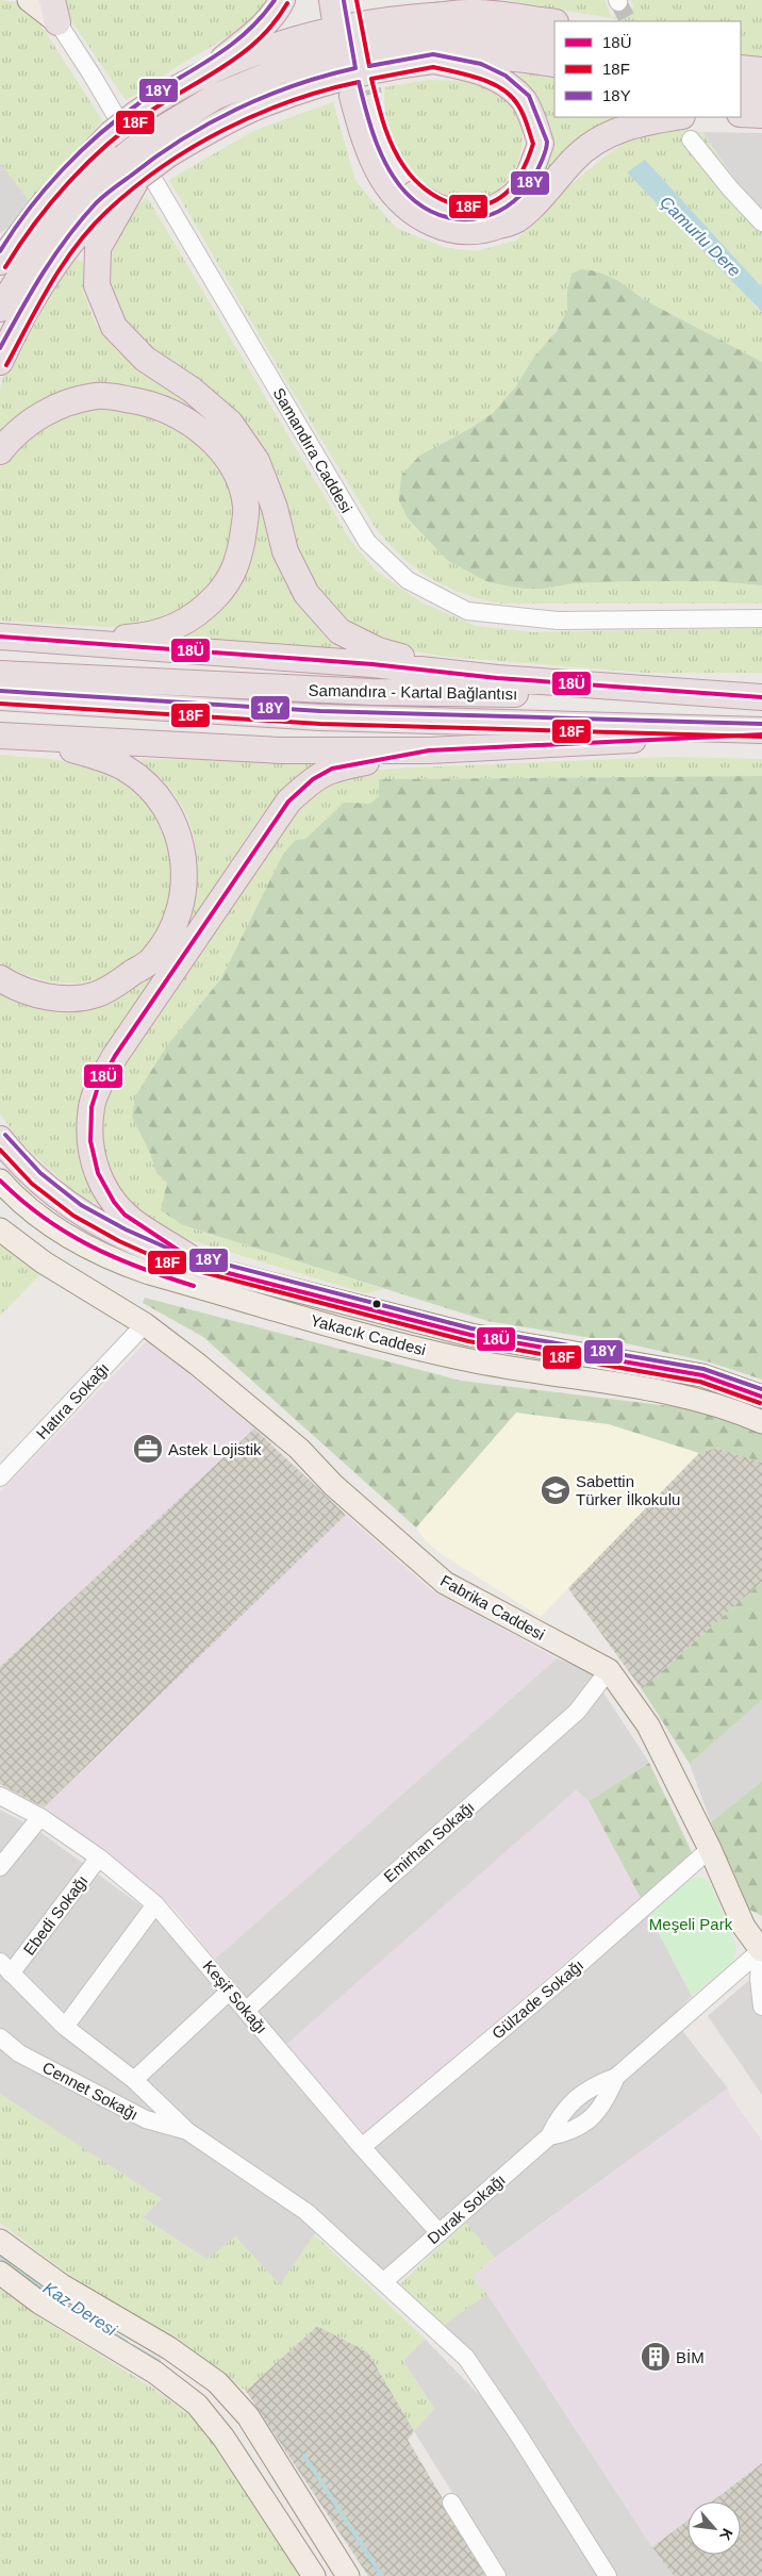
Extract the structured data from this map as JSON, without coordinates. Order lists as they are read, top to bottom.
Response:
{
  "streets": {
    "highway": ["Samandıra - Kartal Bağlantısı", "Yakacık Caddesi"],
    "main road": ["Fabrika Caddesi"],
    "street": [
      "Samandıra Caddesi",
      "Hatıra Sokağı",
      "Emirhan Sokağı",
      "Ebedi Sokağı",
      "Keşif Sokağı",
      "Gülzade Sokağı",
      "Cennet Sokağı",
      "Durak Sokağı"
    ]
  },
  "crossings": [
    ["Hatıra Sokağı", "Fabrika Caddesi"],
    ["Fabrika Caddesi", "Emirhan Sokağı"],
    ["Fabrika Caddesi", "Gülzade Sokağı"],
    ["Fabrika Caddesi", "Durak Sokağı"],
    ["Emirhan Sokağı", "Keşif Sokağı"],
    ["Ebedi Sokağı", "Keşif Sokağı"],
    ["Keşif Sokağı", "Gülzade Sokağı"],
    ["Keşif Sokağı", "Durak Sokağı"]
  ],
  "water": ["Çamurlu Dere", "Kaz Deresi"],
  "parks": ["Meşeli Park"],
  "places": {
    "office": ["Astek Lojistik"],
    "school or university": ["Sabettin Türker İlkokulu"],
    "building": ["BİM"]
  },
  "lines": ["transit line 18F", "transit line 18Y", "transit line 18Ü"],
  "legend": ["18Ü", "18F", "18Y"],
  "north": "bottom right"
}
